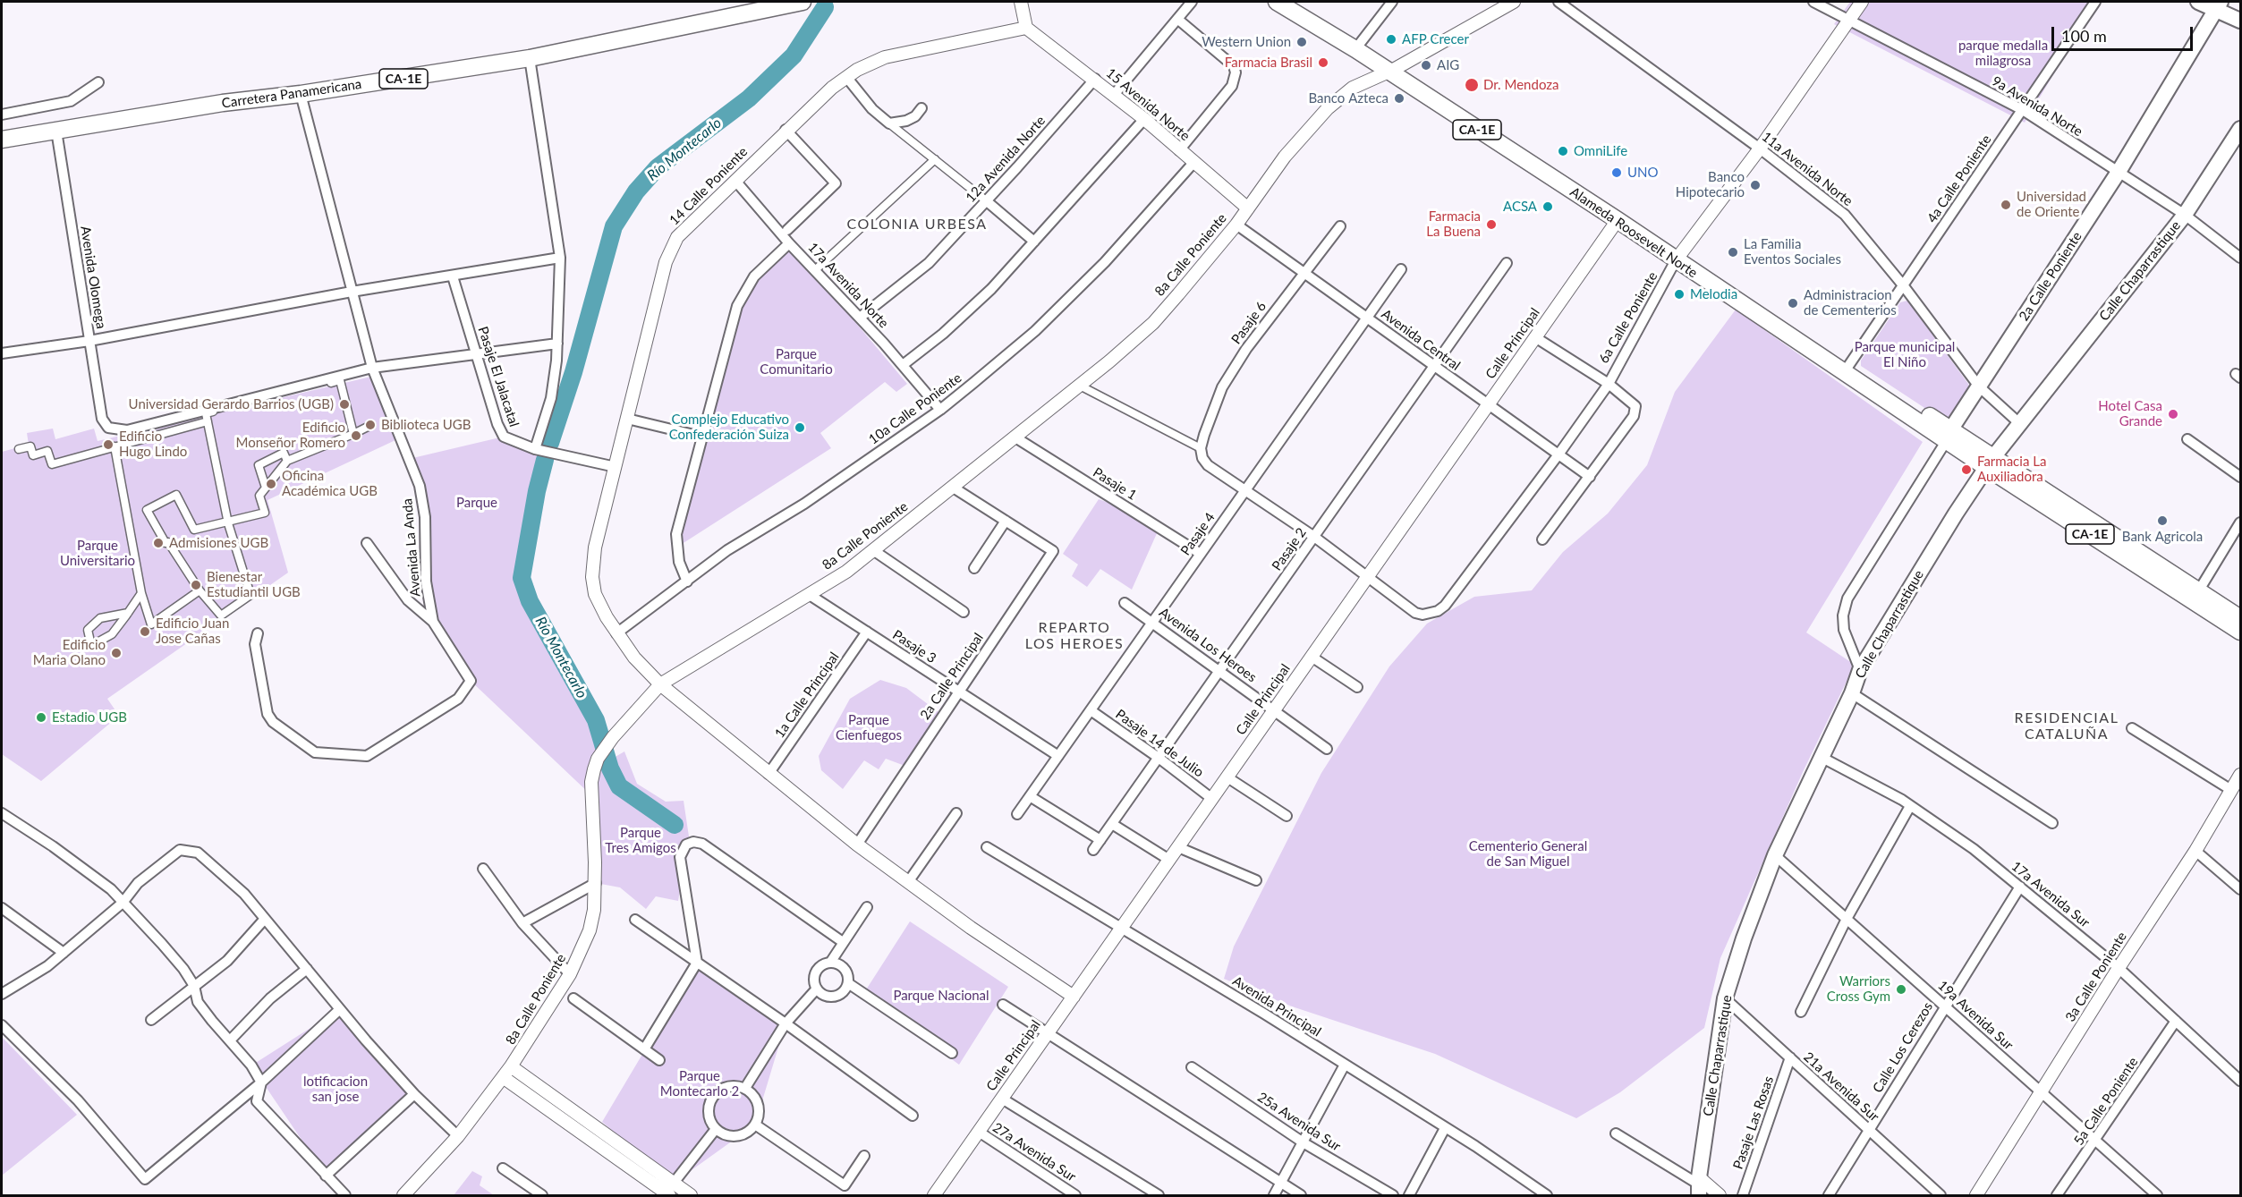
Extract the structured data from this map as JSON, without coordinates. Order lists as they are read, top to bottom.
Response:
{
  "streets": {
    "highway": ["CA-1E", "Carretera Panamericana", "Alameda Roosevelt Norte"],
    "main road": ["Calle Chaparrastique", "2a Calle Poniente"],
    "street": [
      "15 Avenida Norte",
      "9a Avenida Norte",
      "12a Avenida Norte",
      "11a Avenida Norte",
      "4a Calle Poniente",
      "14 Calle Poniente",
      "8a Calle Poniente",
      "Avenida Olomega",
      "17a Avenida Norte",
      "6a Calle Poniente",
      "Pasaje 6",
      "Avenida Central",
      "Calle Principal",
      "Pasaje El Jalacatal",
      "10a Calle Poniente",
      "Pasaje 1",
      "Pasaje 4",
      "Avenida La Anda",
      "Pasaje 2",
      "Avenida Los Heroes",
      "Pasaje 3",
      "2a Calle Principal",
      "1a Calle Principal",
      "Pasaje 14 de Julio",
      "17a Avenida Sur",
      "3a Calle Poniente",
      "Avenida Principal",
      "19a Avenida Sur",
      "Calle Los Cerezos",
      "21a Avenida Sur",
      "5a Calle Poniente",
      "25a Avenida Sur",
      "Pasaje Las Rosas",
      "27a Avenida Sur"
    ]
  },
  "crossings": [
    ["CA-1E", "Alameda Roosevelt Norte"],
    ["CA-1E", "Calle Chaparrastique"],
    ["Carretera Panamericana", "Avenida Olomega"],
    ["Carretera Panamericana", "Avenida La Anda"],
    ["15 Avenida Norte", "12a Avenida Norte"],
    ["15 Avenida Norte", "14 Calle Poniente"],
    ["15 Avenida Norte", "8a Calle Poniente"],
    ["15 Avenida Norte", "10a Calle Poniente"],
    ["9a Avenida Norte", "4a Calle Poniente"],
    ["9a Avenida Norte", "Calle Chaparrastique"],
    ["9a Avenida Norte", "2a Calle Poniente"],
    ["9a Avenida Norte", "6a Calle Poniente"],
    ["12a Avenida Norte", "17a Avenida Norte"],
    ["11a Avenida Norte", "4a Calle Poniente"],
    ["11a Avenida Norte", "Calle Chaparrastique"],
    ["11a Avenida Norte", "2a Calle Poniente"],
    ["11a Avenida Norte", "6a Calle Poniente"],
    ["4a Calle Poniente", "Alameda Roosevelt Norte"],
    ["14 Calle Poniente", "17a Avenida Norte"],
    ["14 Calle Poniente", "Pasaje El Jalacatal"],
    ["14 Calle Poniente", "10a Calle Poniente"],
    ["Alameda Roosevelt Norte", "8a Calle Poniente"],
    ["Alameda Roosevelt Norte", "Calle Chaparrastique"],
    ["Alameda Roosevelt Norte", "2a Calle Poniente"],
    ["Alameda Roosevelt Norte", "6a Calle Poniente"],
    ["Alameda Roosevelt Norte", "Calle Principal"],
    ["8a Calle Poniente", "Avenida Central"],
    ["8a Calle Poniente", "Pasaje 1"],
    ["8a Calle Poniente", "Pasaje 3"],
    ["Calle Chaparrastique", "2a Calle Poniente"],
    ["Calle Chaparrastique", "17a Avenida Sur"],
    ["Calle Chaparrastique", "19a Avenida Sur"],
    ["Calle Chaparrastique", "21a Avenida Sur"],
    ["Avenida Olomega", "Avenida La Anda"],
    ["17a Avenida Norte", "10a Calle Poniente"],
    ["6a Calle Poniente", "Avenida Central"],
    ["6a Calle Poniente", "Calle Principal"],
    ["Pasaje 6", "Avenida Central"],
    ["Avenida Central", "Calle Principal"],
    ["Avenida Central", "Pasaje 4"],
    ["Avenida Central", "Pasaje 2"],
    ["Calle Principal", "Avenida Los Heroes"],
    ["Calle Principal", "Pasaje 14 de Julio"],
    ["Calle Principal", "Avenida Principal"],
    ["Calle Principal", "27a Avenida Sur"],
    ["Pasaje 1", "Pasaje 4"],
    ["Pasaje 4", "Avenida Los Heroes"],
    ["Pasaje 4", "Pasaje 3"],
    ["Pasaje 4", "Pasaje 14 de Julio"],
    ["Pasaje 2", "Avenida Los Heroes"],
    ["Pasaje 2", "Pasaje 14 de Julio"],
    ["Pasaje 3", "2a Calle Principal"],
    ["Pasaje 3", "1a Calle Principal"],
    ["17a Avenida Sur", "3a Calle Poniente"],
    ["17a Avenida Sur", "Calle Los Cerezos"],
    ["17a Avenida Sur", "5a Calle Poniente"],
    ["3a Calle Poniente", "19a Avenida Sur"],
    ["19a Avenida Sur", "Calle Los Cerezos"],
    ["19a Avenida Sur", "5a Calle Poniente"],
    ["Calle Los Cerezos", "21a Avenida Sur"],
    ["21a Avenida Sur", "Pasaje Las Rosas"]
  ],
  "districts": ["COLONIA URBESA", "REPARTO LOS HEROES", "RESIDENCIAL CATALUÑA"],
  "water": ["Río Montecarlo"],
  "parks": [
    "parque medalla milagrosa",
    "Parque municipal El Niño",
    "Parque Comunitario",
    "Parque",
    "Parque Universitario",
    "Parque Cienfuegos",
    "Parque Tres Amigos",
    "Cementerio General de San Miguel",
    "Parque Nacional",
    "Parque Montecarlo 2",
    "lotificacion san jose"
  ],
  "places": [
    "AFP Crecer",
    "Western Union",
    "Farmacia Brasil",
    "AIG",
    "Dr. Mendoza",
    "Banco Azteca",
    "OmniLife",
    "UNO",
    "Banco Hipotecario",
    "Universidad de Oriente",
    "ACSA",
    "Farmacia La Buena",
    "La Familia Eventos Sociales",
    "Melodia",
    "Administracion de Cementerios",
    "Universidad Gerardo Barrios (UGB)",
    "Hotel Casa Grande",
    "Biblioteca UGB",
    "Complejo Educativo Confederación Suiza",
    "Edificio Monseñor Romero",
    "Edificio Hugo Lindo",
    "Farmacia La Auxiliadora",
    "Oficina Académica UGB",
    "Bank Agricola",
    "Admisiones UGB",
    "Bienestar Estudiantil UGB",
    "Edificio Juan Jose Cañas",
    "Edificio Maria Olano",
    "Estadio UGB",
    "Warriors Cross Gym"
  ],
  "scale_bar": "100 m"
}
